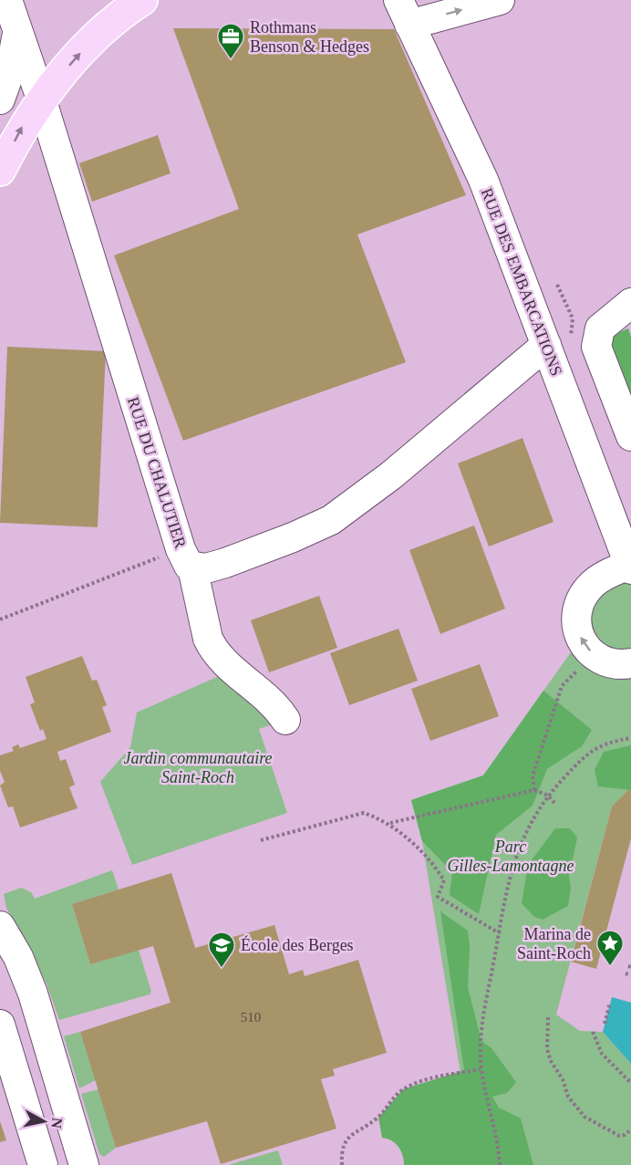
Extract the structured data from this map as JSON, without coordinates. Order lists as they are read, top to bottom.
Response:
{
  "streets": {
    "street": ["RUE DES EMBARCATIONS", "RUE DU CHALUTIER"]
  },
  "crossings": [
    ["RUE DES EMBARCATIONS", "RUE DU CHALUTIER"]
  ],
  "parks": ["Jardin communautaire Saint-Roch", "Parc Gilles-Lamontagne"],
  "places": {
    "office": ["Rothmans Benson & Hedges"],
    "place": ["Marina de Saint-Roch"],
    "school or university": ["École des Berges"]
  },
  "house_numbers": ["510"],
  "north": "right"
}
